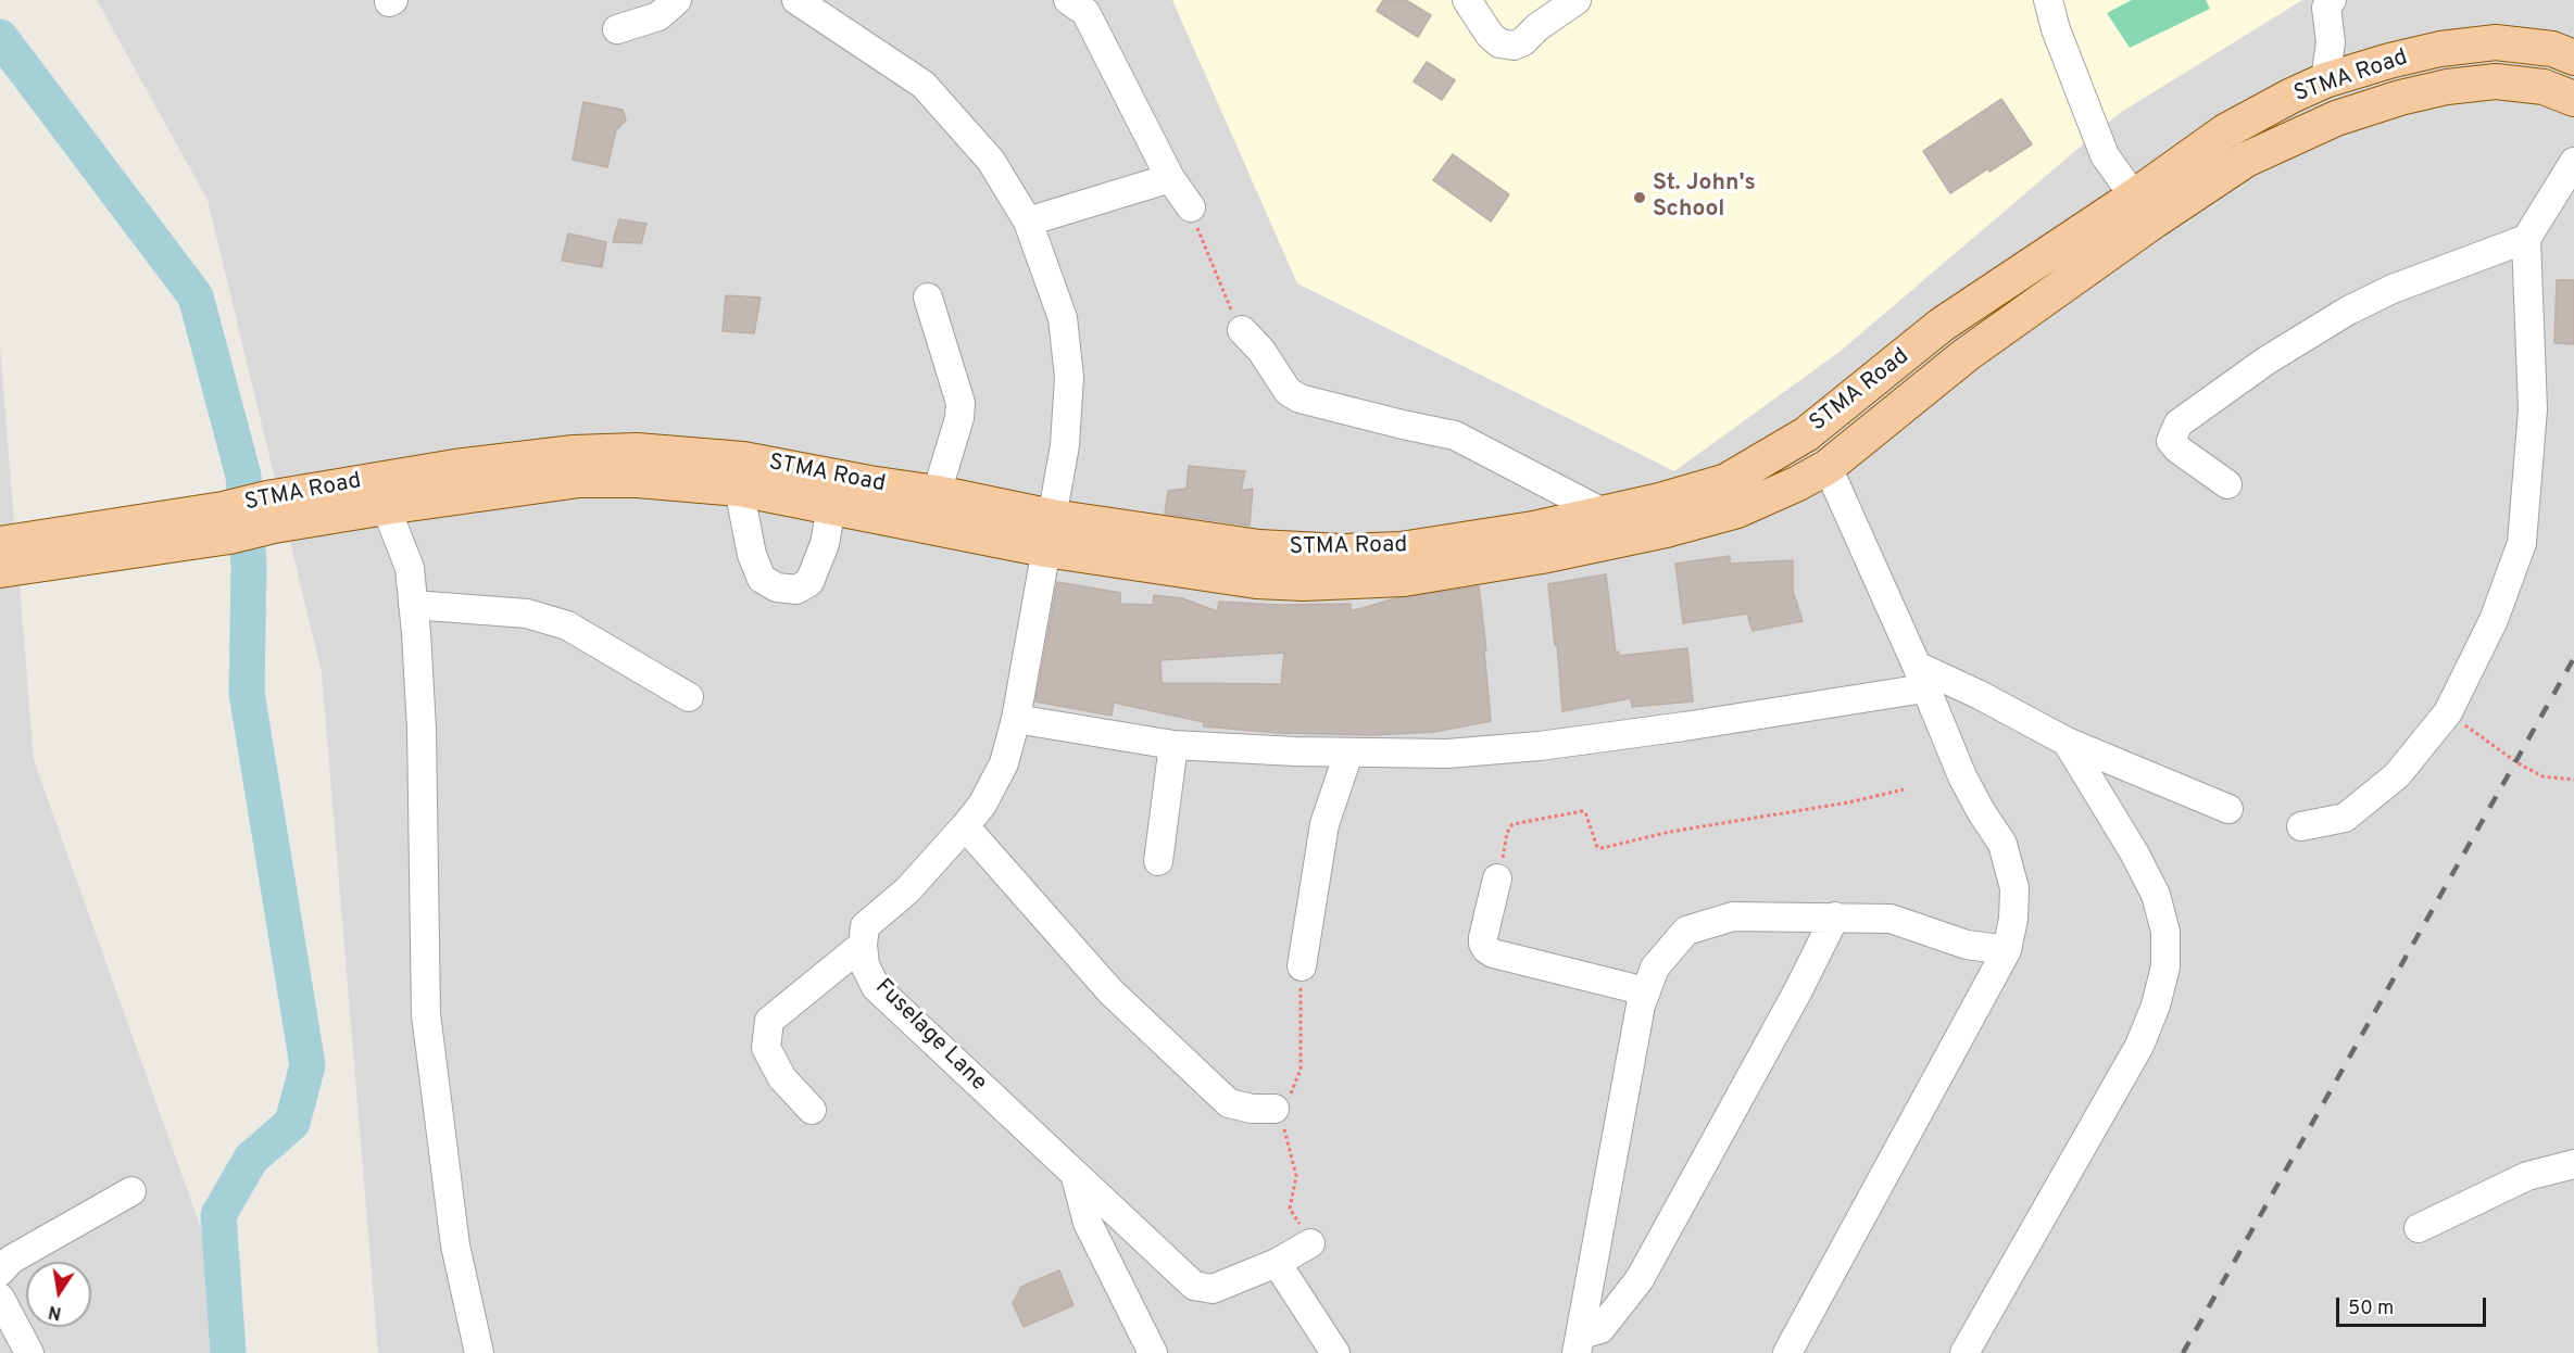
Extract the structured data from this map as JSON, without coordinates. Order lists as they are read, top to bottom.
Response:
{
  "streets": {
    "main road": ["STMA Road"],
    "street": ["Fuselage Lane"]
  },
  "places": ["St. John's School"],
  "scale_bar": "50 m",
  "north": "bottom"
}
